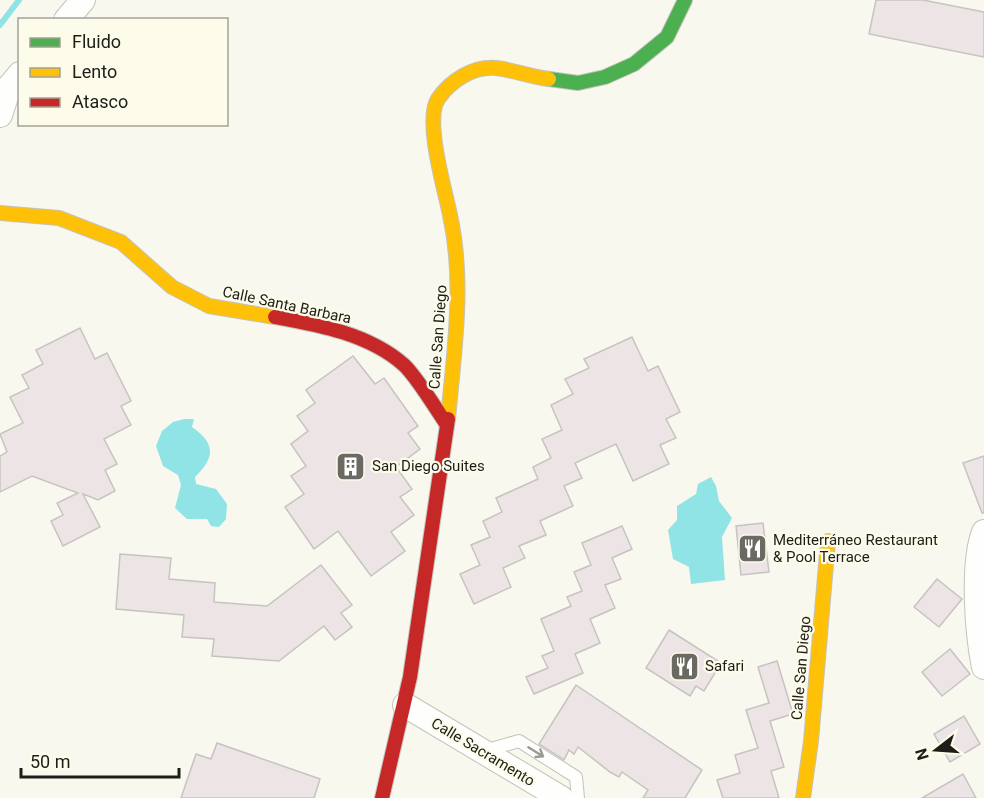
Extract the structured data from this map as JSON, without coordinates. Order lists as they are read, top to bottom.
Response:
{
  "streets": {
    "street": ["Calle Santa Barbara", "Calle San Diego", "Calle Sacramento"]
  },
  "crossings": [
    ["Calle Santa Barbara", "Calle San Diego"],
    ["Calle San Diego", "Calle Sacramento"]
  ],
  "places": {
    "building": ["San Diego Suites"],
    "restaurant": ["Mediterráneo Restaurant & Pool Terrace", "Safari"]
  },
  "legend": ["Fluido", "Lento", "Atasco"],
  "scale_bar": "50 m",
  "north": "left"
}
